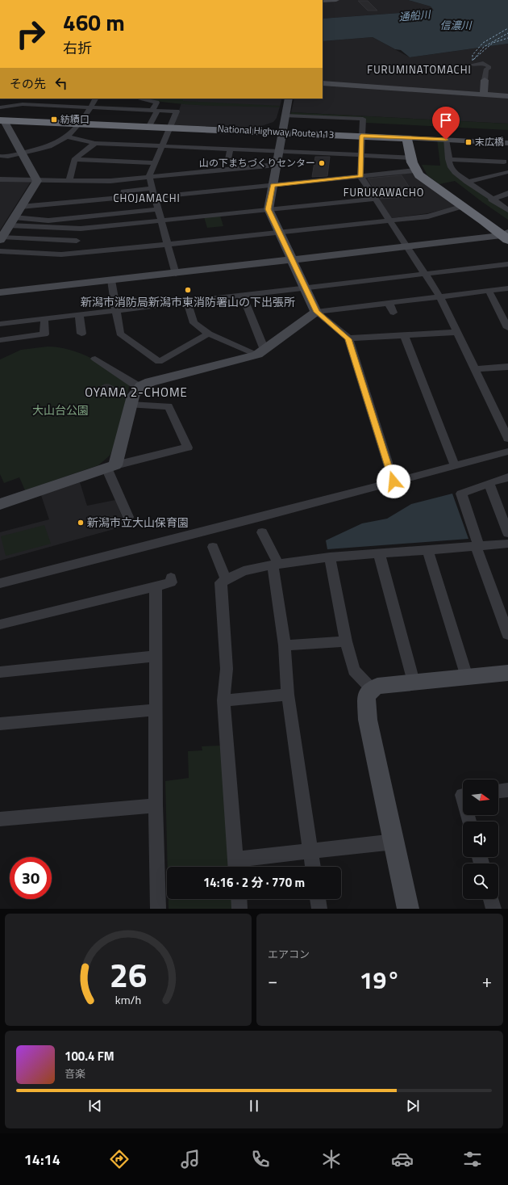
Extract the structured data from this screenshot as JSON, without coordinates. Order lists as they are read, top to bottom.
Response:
{
  "streets": {
    "highway": ["National Highway Route 113"]
  },
  "districts": [
    "FURUMINATOMACHI",
    "FURUKAWACHO",
    "CHOJAMACHI",
    "OYAMA 2-CHOME"
  ],
  "water": ["通船川", "信濃川"],
  "parks": ["大山台公園"],
  "places": {
    "transit": ["紡績口", "末広橋"],
    "other": ["山の下まちづくりセンター", "新潟市消防局新潟市東消防署山の下出張所", "新潟市立大山保育園"]
  },
  "north": "right",
  "page": {
    "turn": ["460 m", "右折"],
    "then": "その先",
    "limit": "30",
    "trip": "14:16 · 2 分 · 770 m",
    "tile": "エアコン",
    "heat": ["−", "19°", "+"],
    "song": ["100.4 FM", "音楽"],
    "tabs": "14:14",
    "gauge": ["26", "km/h"]
  }
}
